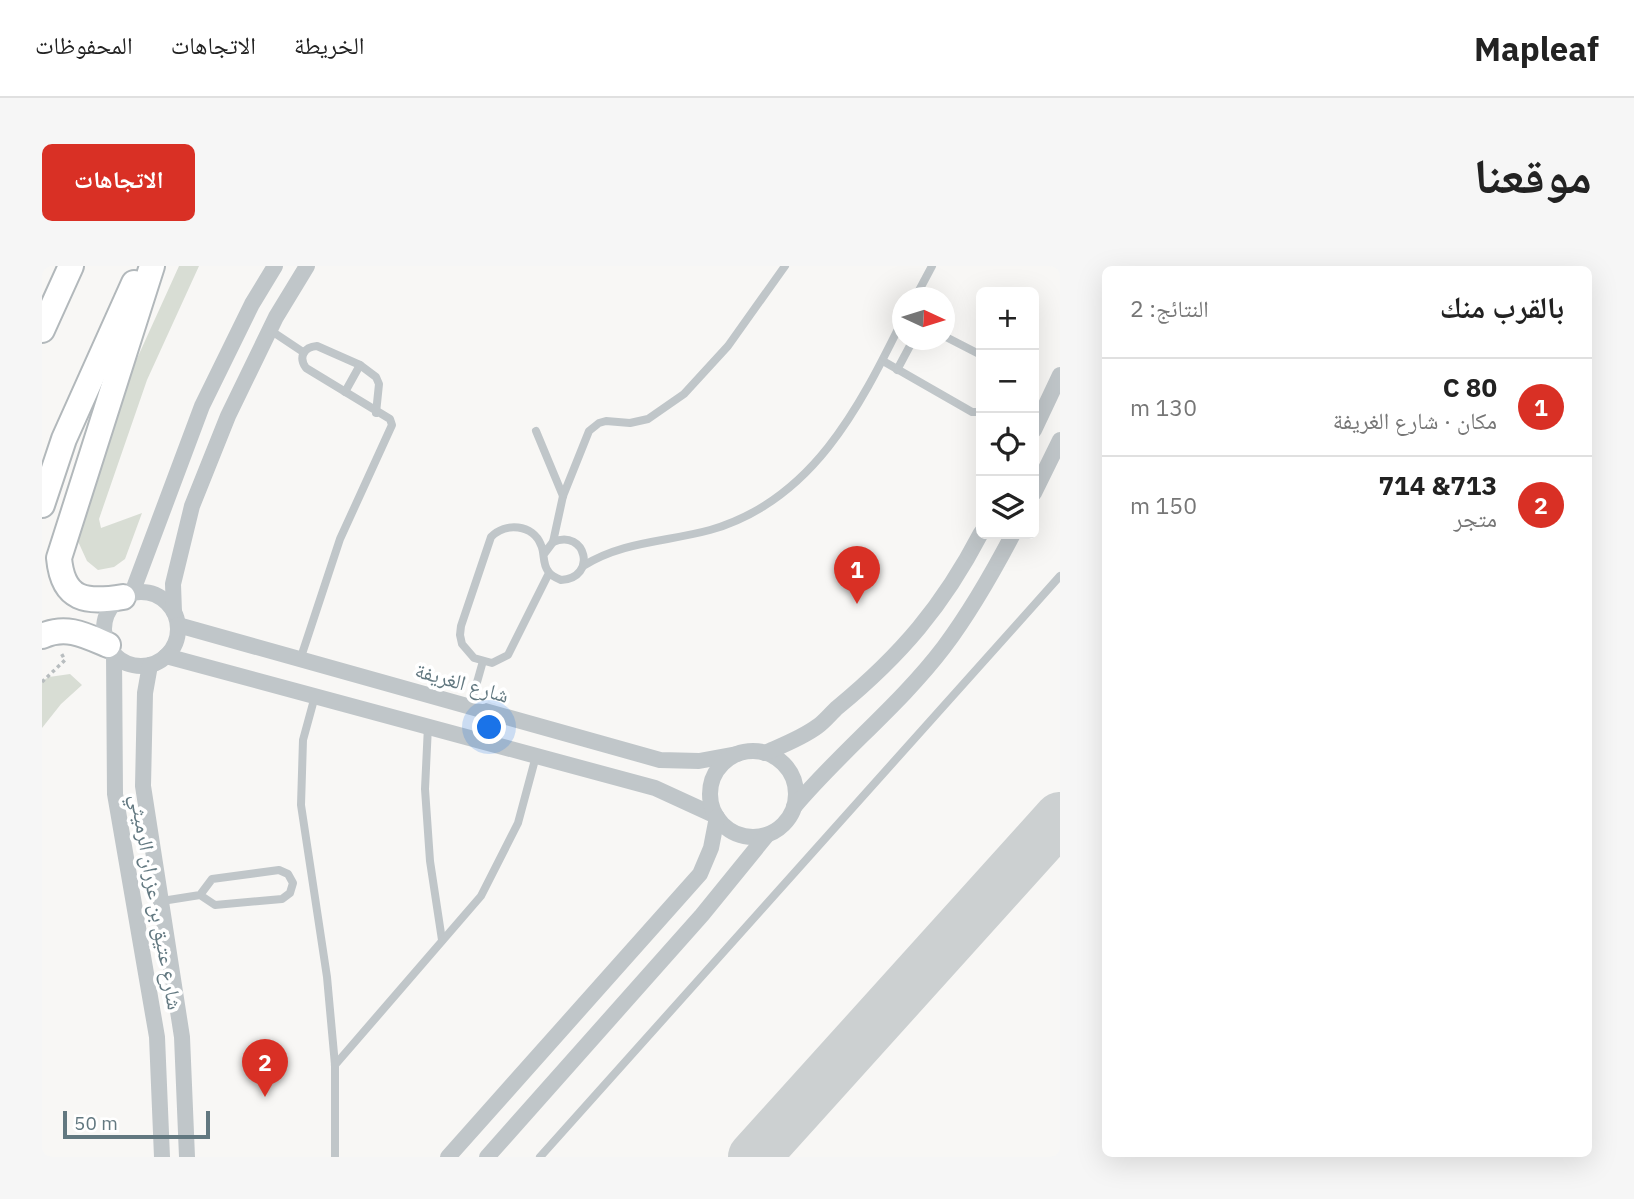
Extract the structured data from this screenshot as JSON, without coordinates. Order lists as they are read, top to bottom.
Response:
{
  "streets": {
    "street": ["شارع الغريفة", "شارع عتيق بن عزران الرميثي"]
  },
  "crossings": [
    ["شارع الغريفة", "شارع عتيق بن عزران الرميثي"]
  ],
  "scale_bar": "50 m",
  "north": "right",
  "page": {
    "header": "Mapleaf",
    "nav": ["الخريطة", "الاتجاهات", "المحفوظات"],
    "title": "موقعنا",
    "buttons": "الاتجاهات",
    "heading": ["بالقرب منك", "النتائج: 2"],
    "map_buttons": ["+", "−"],
    "list": [
      {
        "mark": "1",
        "name": "C 80",
        "note": "مكان · شارع الغريفة",
        "value": "130 m"
      },
      {
        "mark": "2",
        "name": "713& 714",
        "note": "متجر",
        "value": "150 m"
      }
    ],
    "pins": ["1", "2"],
    "scale": "50 m"
  }
}
